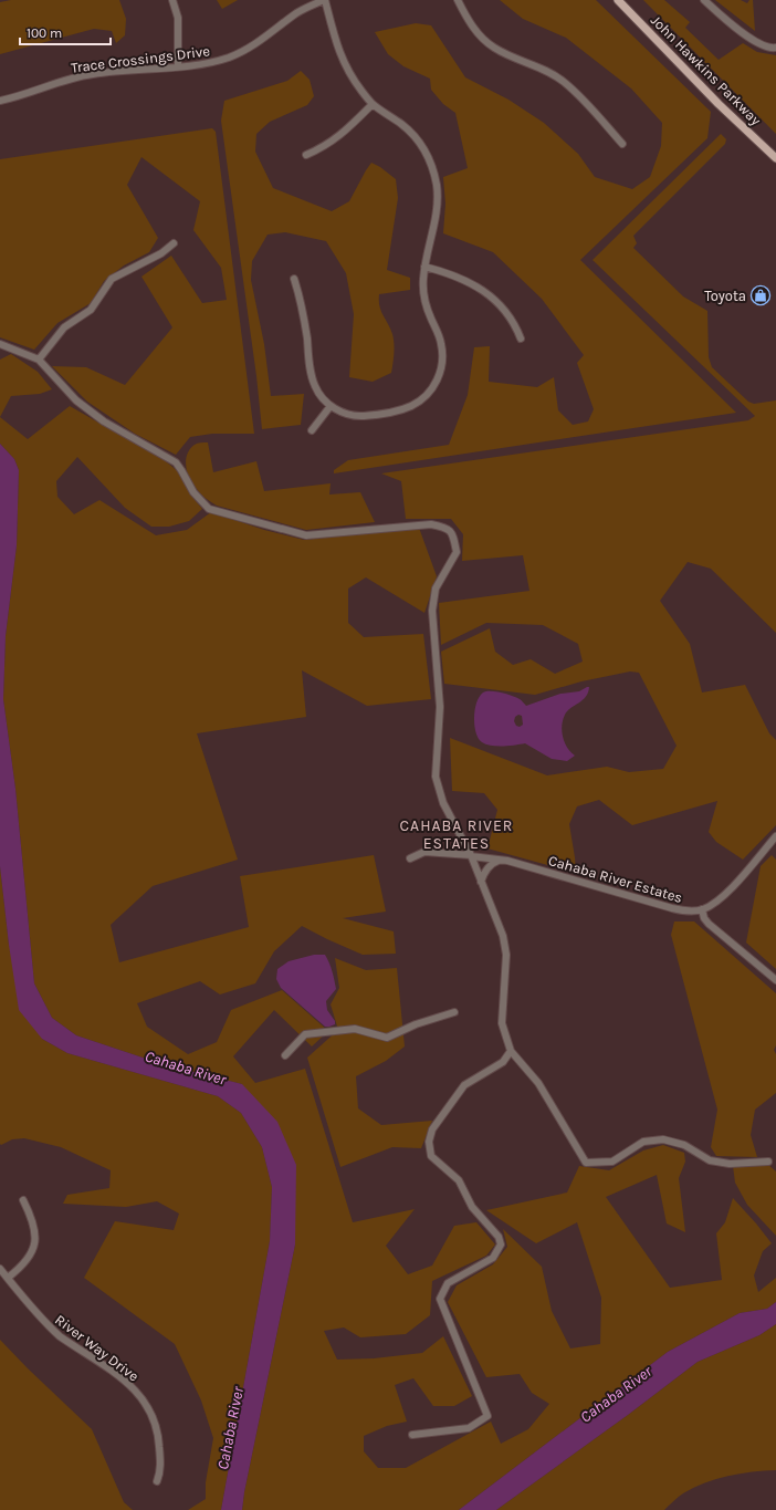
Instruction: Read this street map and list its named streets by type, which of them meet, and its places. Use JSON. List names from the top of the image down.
{
  "streets": {
    "main road": ["John Hawkins Parkway"],
    "street": ["Trace Crossings Drive", "Cahaba River Estates", "River Way Drive"]
  },
  "districts": ["CAHABA RIVER ESTATES"],
  "water": ["Cahaba River"],
  "places": {
    "shop": ["Toyota"]
  },
  "scale_bar": "100 m"
}
